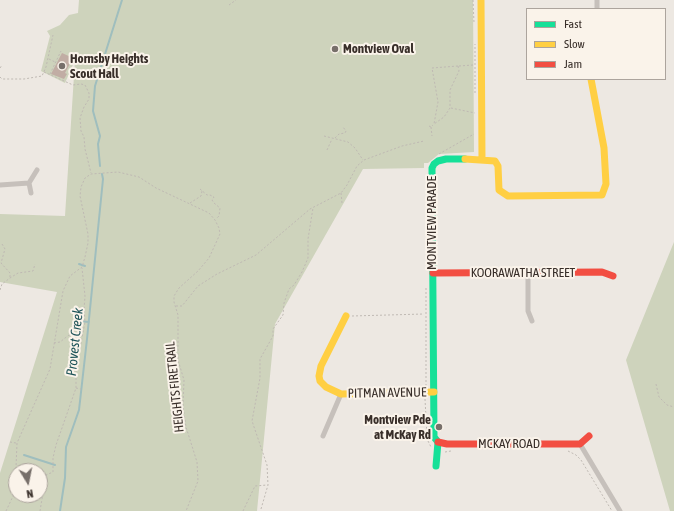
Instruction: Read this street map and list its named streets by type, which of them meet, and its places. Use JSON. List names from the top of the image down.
{
  "streets": {
    "street": [
      "MONTVIEW PARADE",
      "KOORAWATHA STREET",
      "PITMAN AVENUE",
      "MCKAY ROAD"
    ],
    "path": ["HEIGHTS FIRETRAIL"]
  },
  "crossings": [
    ["MONTVIEW PARADE", "KOORAWATHA STREET"],
    ["MONTVIEW PARADE", "PITMAN AVENUE"],
    ["MONTVIEW PARADE", "MCKAY ROAD"]
  ],
  "water": ["Provest Creek"],
  "places": ["Montview Oval", "Hornsby Heights Scout Hall", "Montview Pde at McKay Rd"],
  "legend": ["Fast", "Slow", "Jam"],
  "north": "bottom"
}
